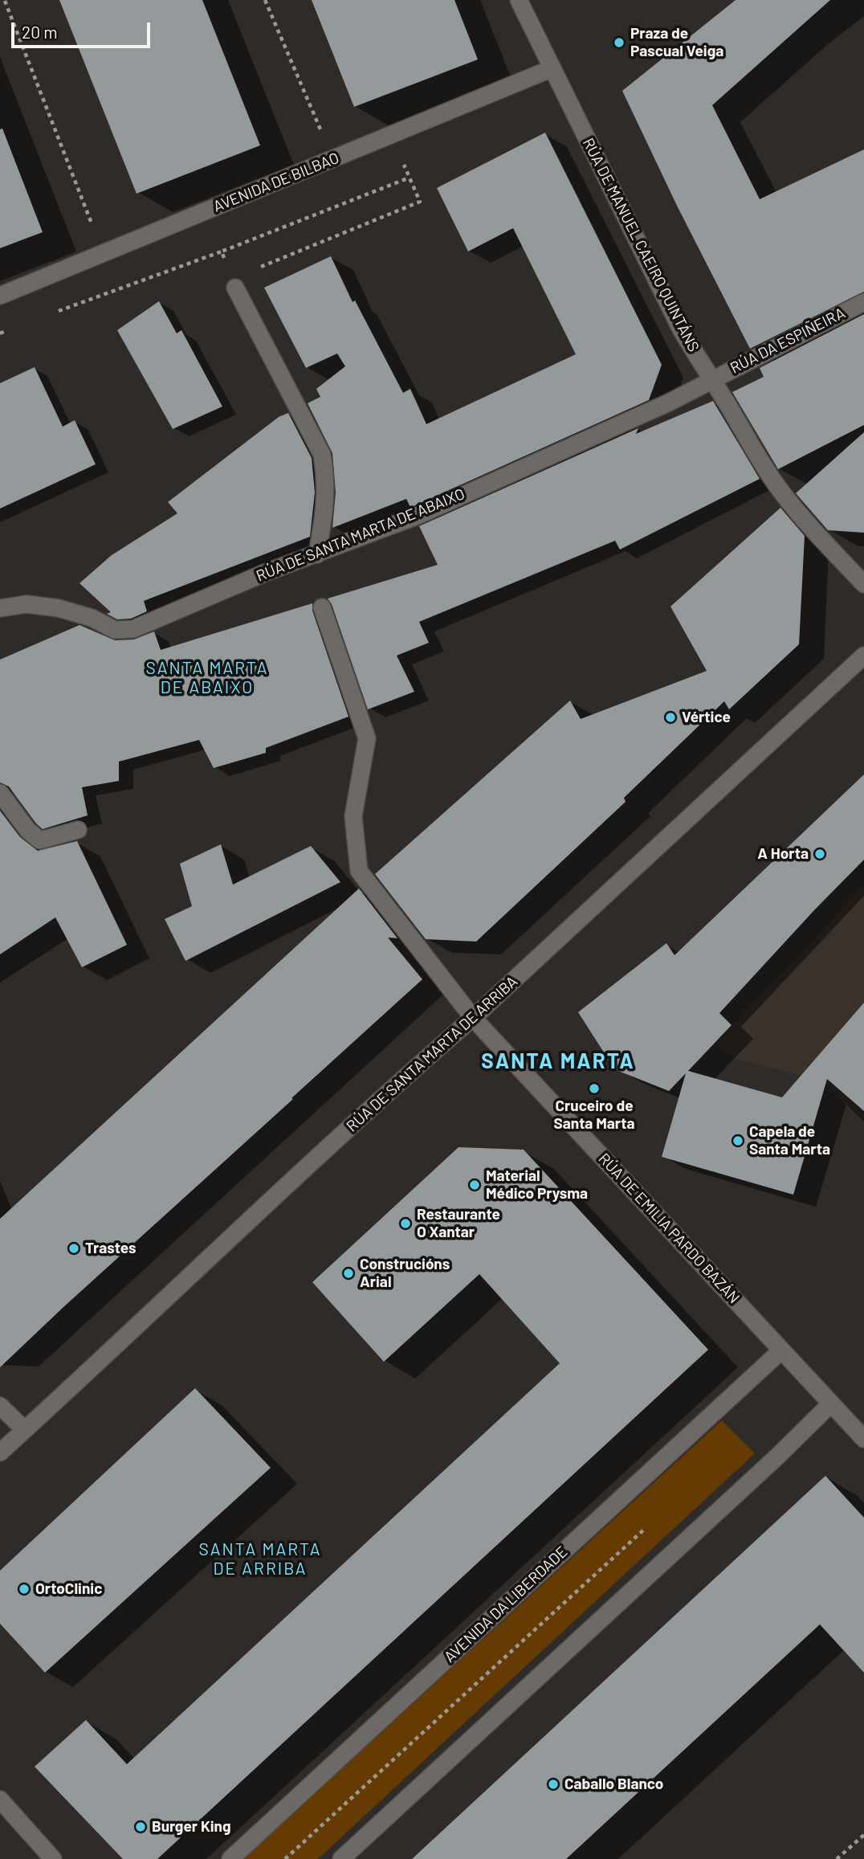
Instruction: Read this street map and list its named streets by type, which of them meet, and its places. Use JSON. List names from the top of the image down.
{
  "streets": {
    "street": [
      "AVENIDA DE BILBAO",
      "RÚA DE MANUEL CAEIRO QUINTÁNS",
      "RÚA DA ESPIÑEIRA",
      "RÚA DE SANTA MARTA DE ABAIXO",
      "RÚA DE SANTA MARTA DE ARRIBA",
      "RÚA DE EMILIA PARDO BAZÁN",
      "AVENIDA DA LIBERDADE"
    ]
  },
  "crossings": [
    ["AVENIDA DE BILBAO", "RÚA DE MANUEL CAEIRO QUINTÁNS"],
    ["RÚA DE MANUEL CAEIRO QUINTÁNS", "RÚA DA ESPIÑEIRA"],
    ["RÚA DE MANUEL CAEIRO QUINTÁNS", "RÚA DE SANTA MARTA DE ABAIXO"],
    ["RÚA DA ESPIÑEIRA", "RÚA DE SANTA MARTA DE ABAIXO"],
    ["RÚA DE SANTA MARTA DE ARRIBA", "RÚA DE EMILIA PARDO BAZÁN"],
    ["RÚA DE EMILIA PARDO BAZÁN", "AVENIDA DA LIBERDADE"]
  ],
  "districts": ["SANTA MARTA DE ABAIXO", "SANTA MARTA", "SANTA MARTA DE ARRIBA"],
  "places": [
    "Praza de Pascual Veiga",
    "Vértice",
    "A Horta",
    "Cruceiro de Santa Marta",
    "Capela de Santa Marta",
    "Material Médico Prysma",
    "Restaurante O Xantar",
    "Trastes",
    "Construcións Arial",
    "OrtoClinic",
    "Caballo Blanco",
    "Burger King"
  ],
  "scale_bar": "20 m"
}
